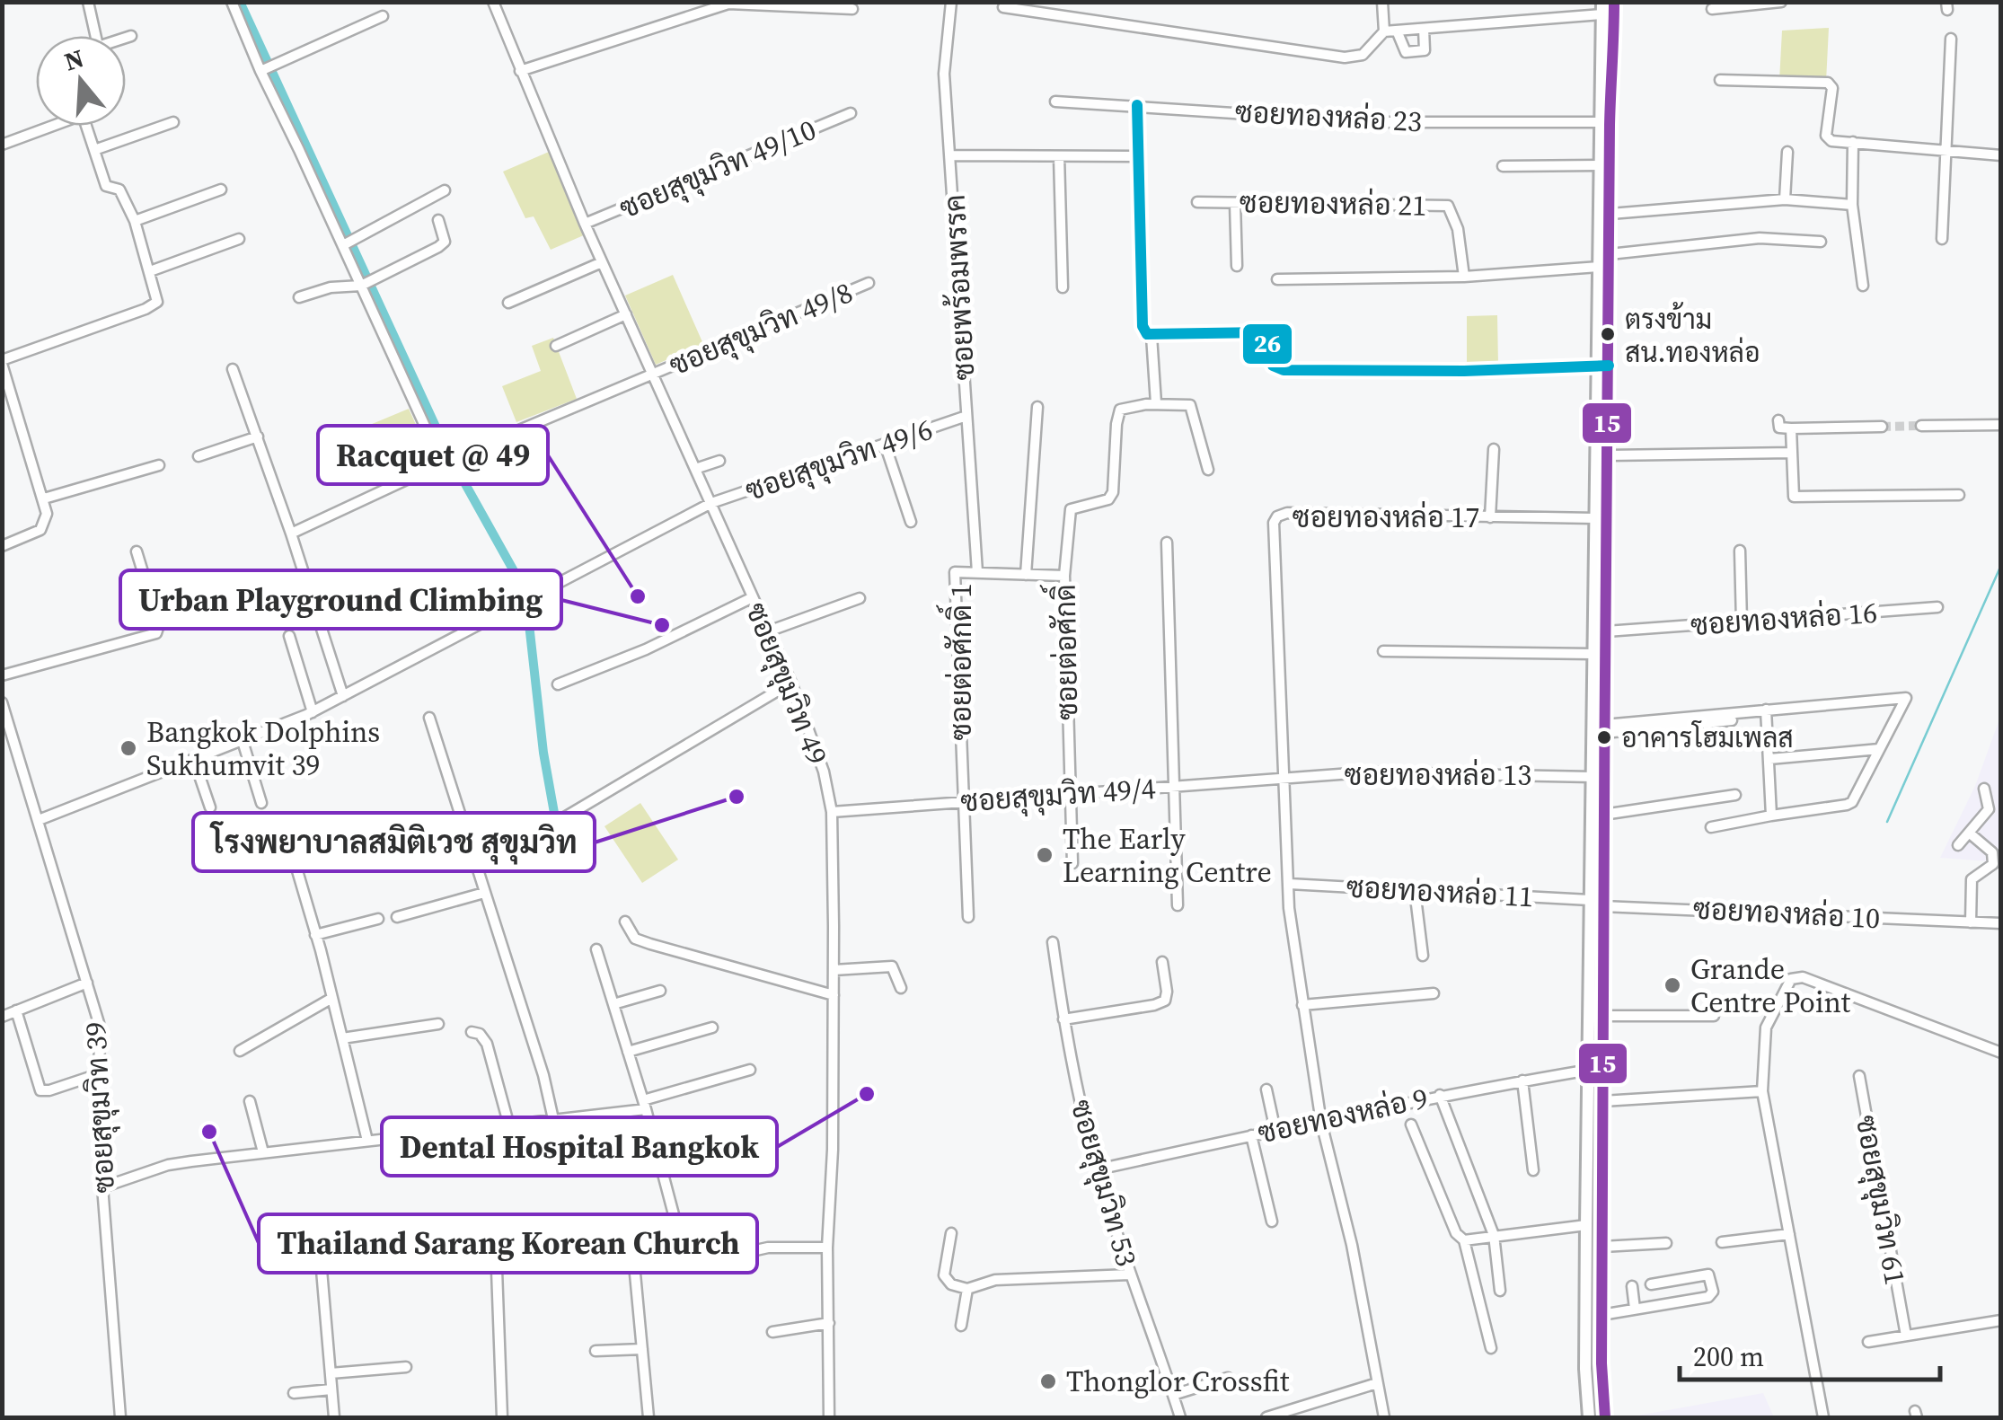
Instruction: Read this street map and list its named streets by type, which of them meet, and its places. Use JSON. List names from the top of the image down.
{
  "streets": {
    "street": [
      "ซอยทองหล่อ 23",
      "ซอยสุขุมวิท 49/10",
      "ซอยทองหล่อ 21",
      "ซอยพร้อมพรรค",
      "ซอยสุขุมวิท 49/8",
      "ซอยสุขุมวิท 49/6",
      "ซอยทองหล่อ 17",
      "ซอยทองหล่อ 16",
      "ซอยต่อศักดิ์",
      "ซอยต่อศักดิ์ 1",
      "ซอยสุขุมวิท 49",
      "ซอยทองหล่อ 13",
      "ซอยสุขุมวิท 49/4",
      "ซอยทองหล่อ 11",
      "ซอยทองหล่อ 10",
      "ซอยสุขุมวิท 39",
      "ซอยทองหล่อ 9",
      "ซอยสุขุมวิท 53",
      "ซอยสุขุมวิท 61"
    ]
  },
  "crossings": [
    ["ซอยสุขุมวิท 49/10", "ซอยสุขุมวิท 49"],
    ["ซอยพร้อมพรรค", "ซอยสุขุมวิท 49/6"],
    ["ซอยพร้อมพรรค", "ซอยต่อศักดิ์ 1"],
    ["ซอยสุขุมวิท 49/8", "ซอยสุขุมวิท 49"],
    ["ซอยสุขุมวิท 49/6", "ซอยสุขุมวิท 49"],
    ["ซอยสุขุมวิท 49/6", "ซอยสุขุมวิท 39"],
    ["ซอยทองหล่อ 17", "ซอยทองหล่อ 13"],
    ["ซอยทองหล่อ 17", "ซอยสุขุมวิท 49/4"],
    ["ซอยต่อศักดิ์", "ซอยต่อศักดิ์ 1"],
    ["ซอยต่อศักดิ์", "ซอยสุขุมวิท 49/4"],
    ["ซอยต่อศักดิ์ 1", "ซอยสุขุมวิท 49/4"],
    ["ซอยสุขุมวิท 49", "ซอยสุขุมวิท 49/4"],
    ["ซอยทองหล่อ 13", "ซอยสุขุมวิท 49/4"],
    ["ซอยทองหล่อ 9", "ซอยสุขุมวิท 53"]
  ],
  "places": [
    "ตรงข้าม สน.ทองหล่อ",
    "Racquet @ 49",
    "Urban Playground Climbing",
    "อาคารโฮมเพลส",
    "Bangkok Dolphins Sukhumvit 39",
    "โรงพยาบาลสมิติเวช สุขุมวิท",
    "The Early Learning Centre",
    "Grande Centre Point",
    "Dental Hospital Bangkok",
    "Thailand Sarang Korean Church",
    "Thonglor Crossfit"
  ],
  "lines": ["transit line 15", "transit line 26"],
  "scale_bar": "200 m",
  "north": "top"
}
